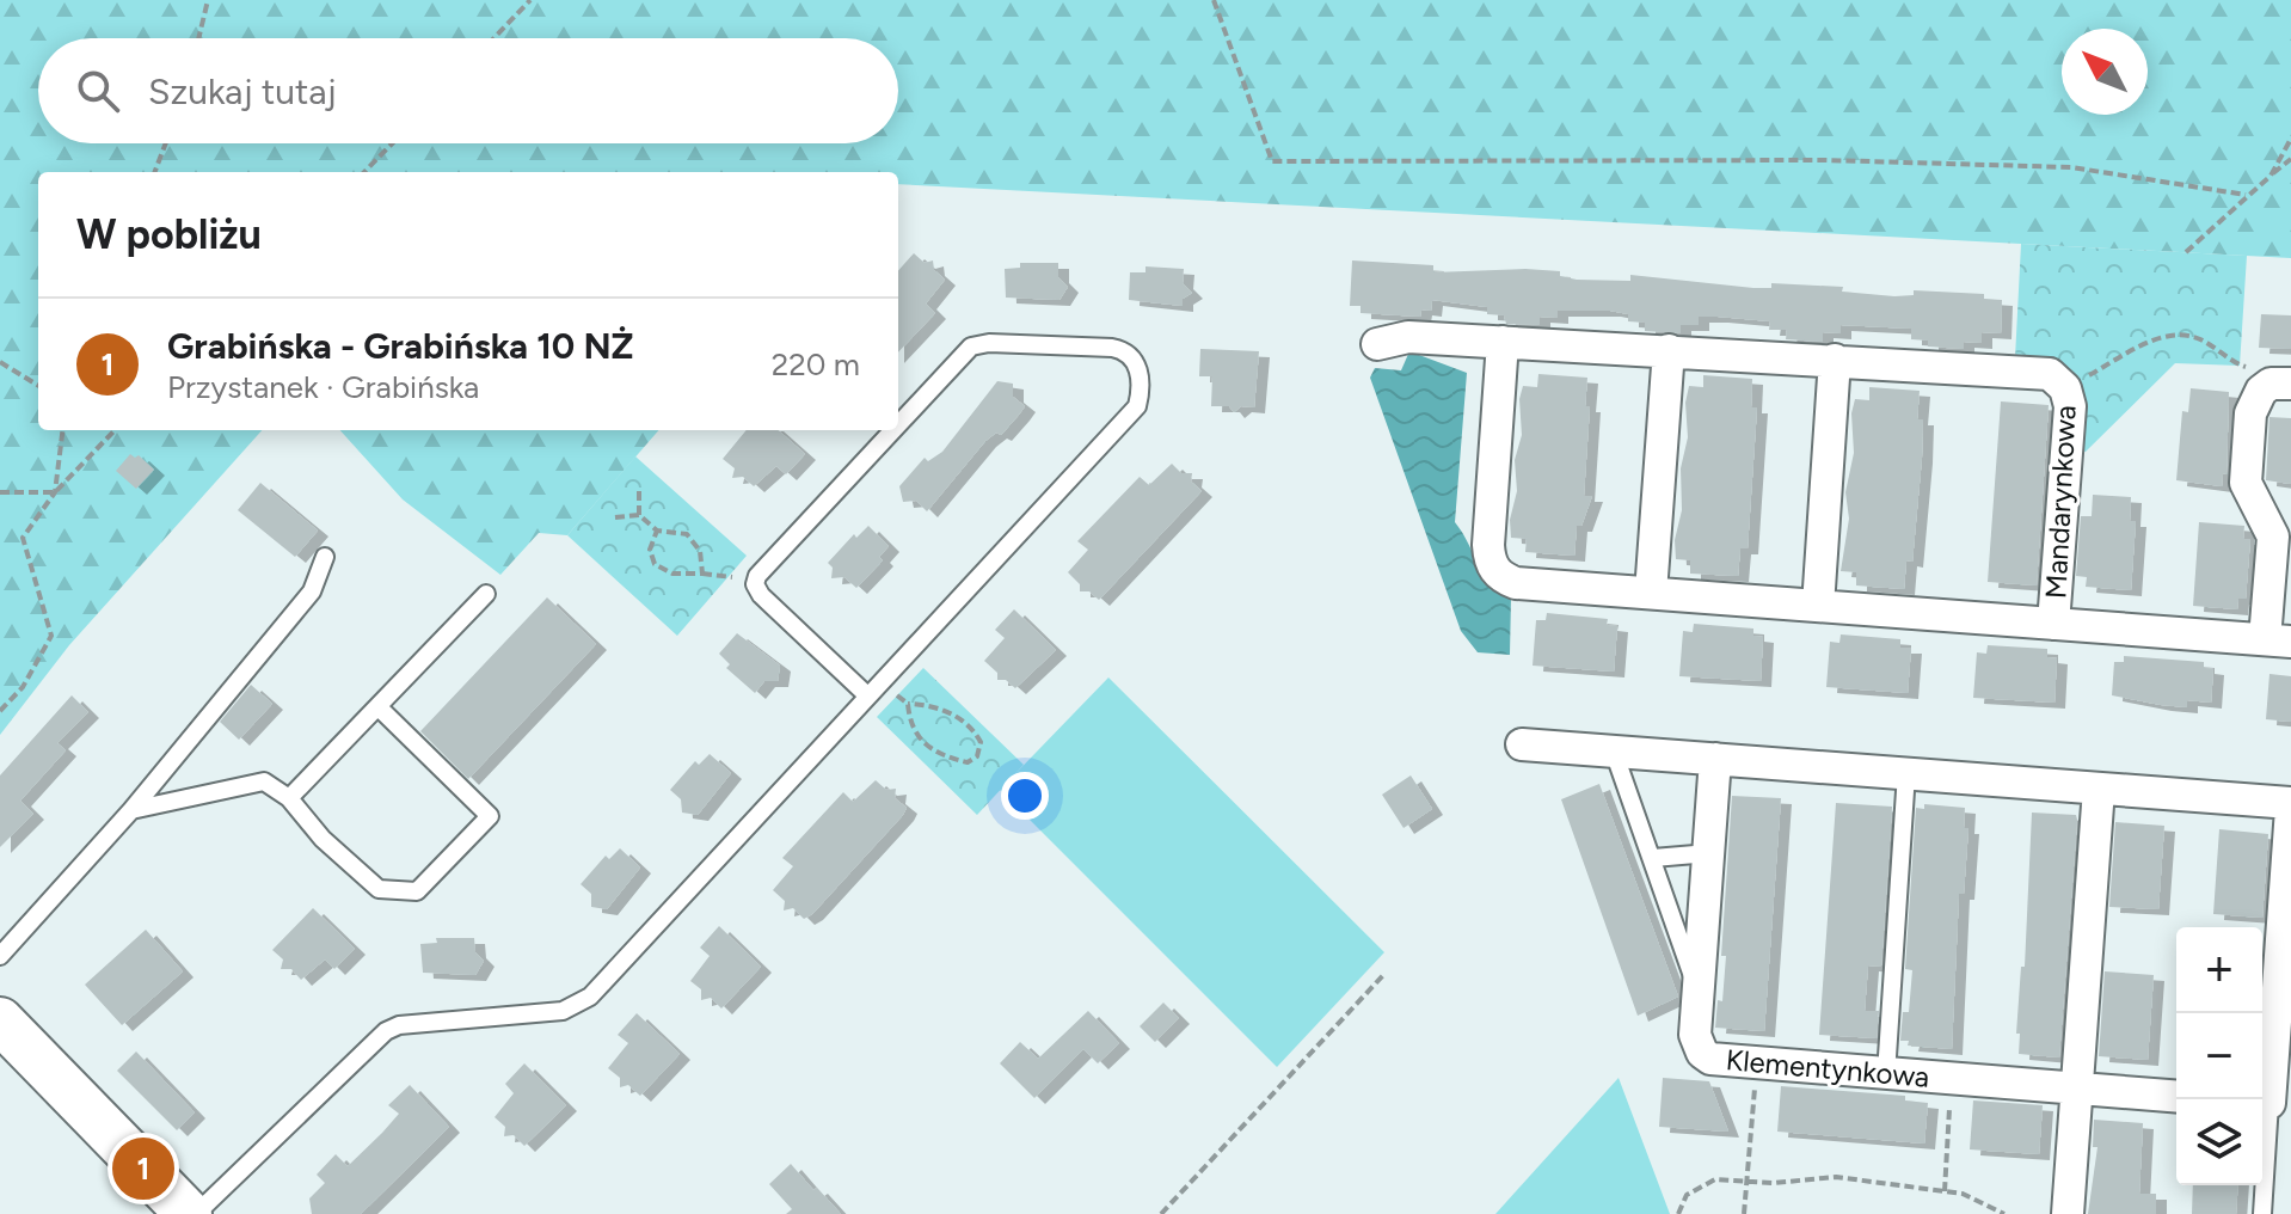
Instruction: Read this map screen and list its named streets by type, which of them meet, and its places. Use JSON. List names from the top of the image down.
{
  "streets": {
    "street": ["Mandarynkowa", "Klementynkowa"]
  },
  "north": "top left",
  "page": {
    "search": "Szukaj tutaj",
    "heading": "W pobliżu",
    "list": [
      {
        "mark": "1",
        "name": "Grabińska - Grabińska 10 NŻ",
        "note": "Przystanek · Grabińska",
        "value": "220 m"
      }
    ],
    "map_buttons": ["+", "−"],
    "pins": "1"
  }
}
